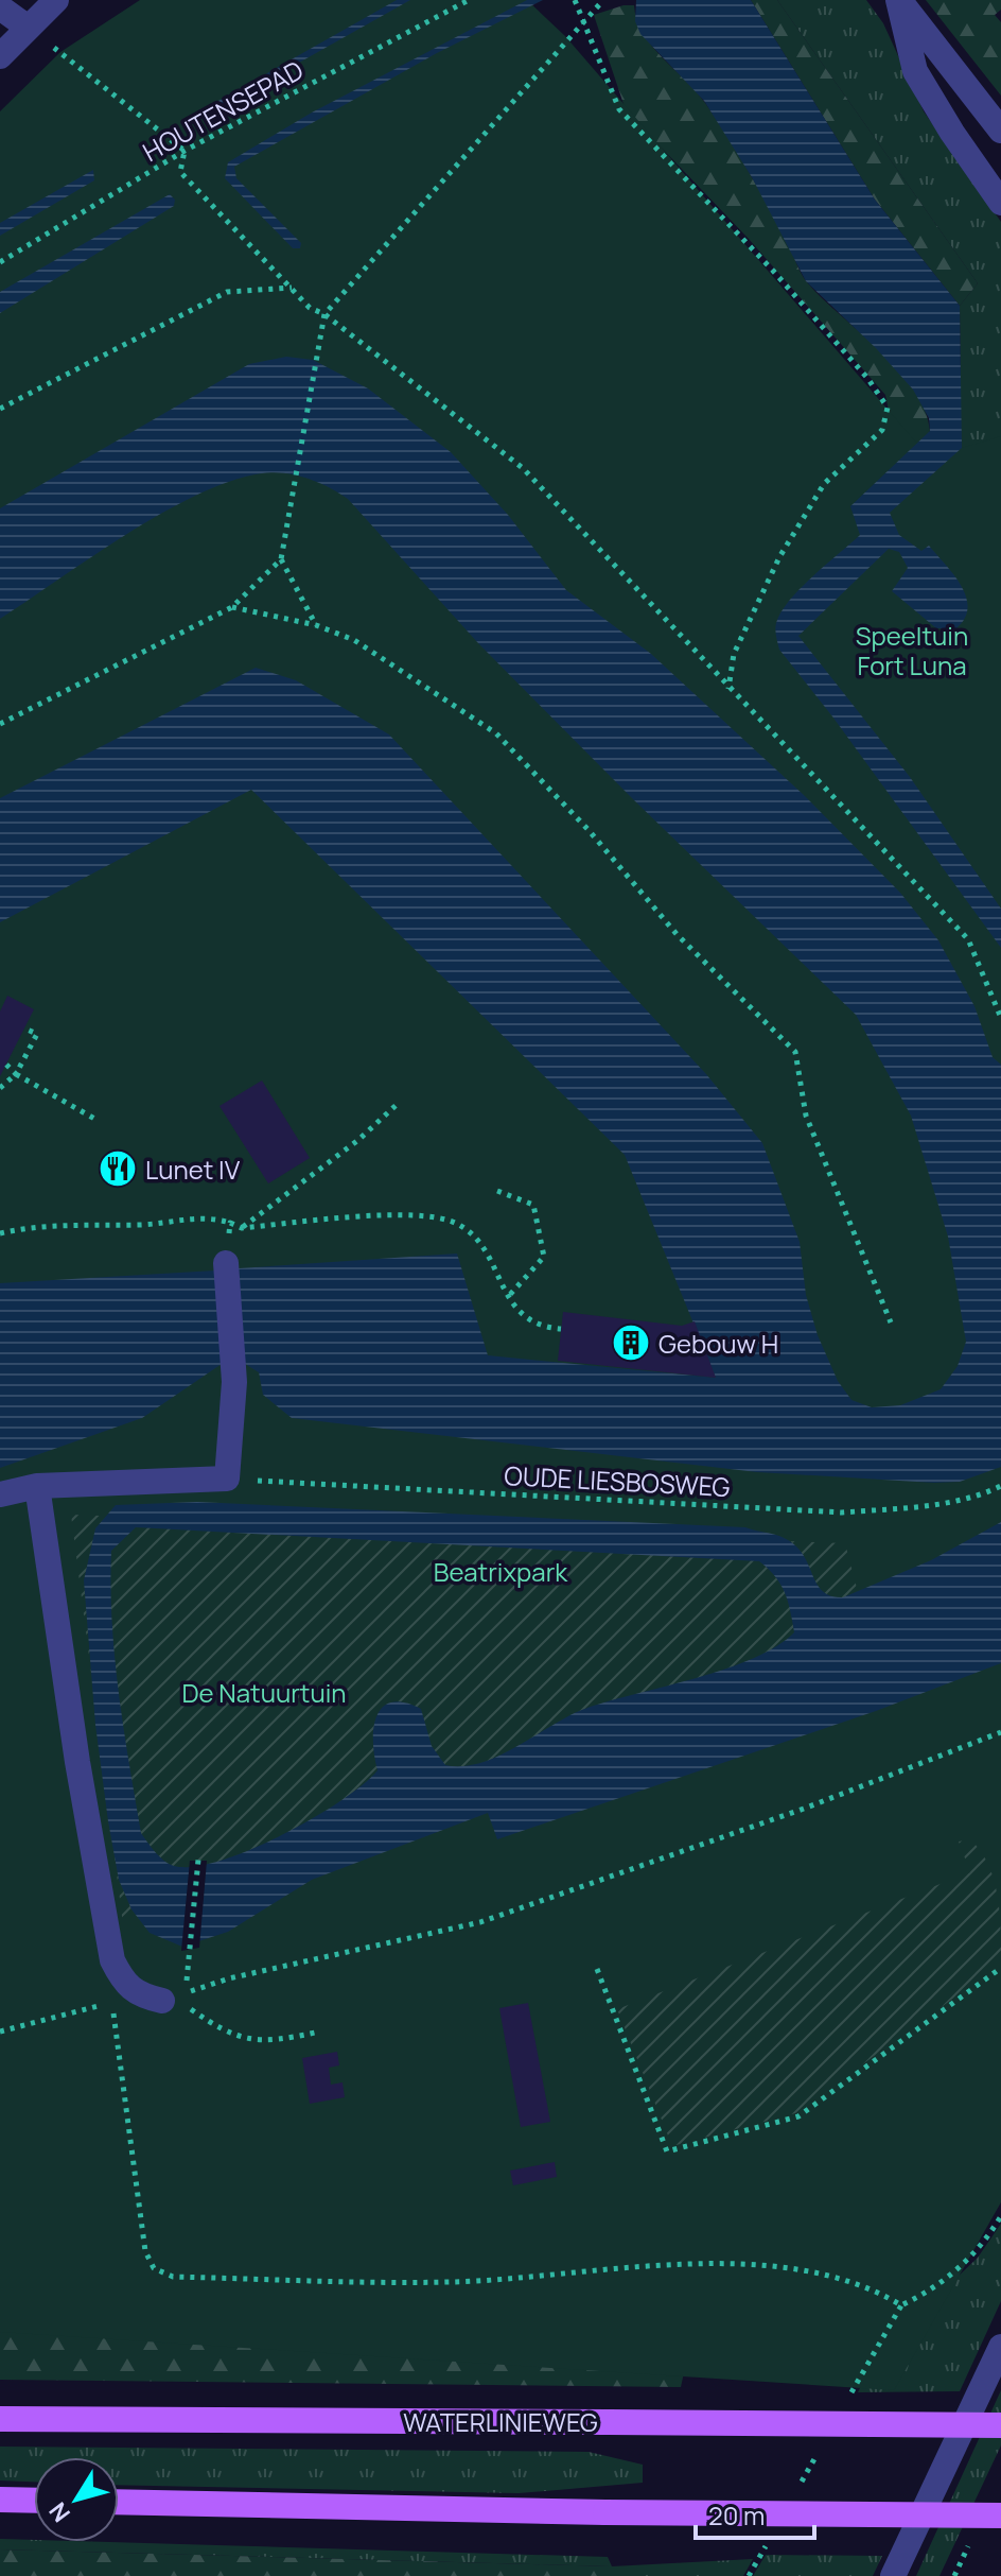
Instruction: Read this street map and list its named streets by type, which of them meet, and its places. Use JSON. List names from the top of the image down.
{
  "streets": {
    "main road": ["WATERLINIEWEG"],
    "path": ["HOUTENSEPAD", "OUDE LIESBOSWEG"]
  },
  "parks": ["Speeltuin Fort Luna", "Beatrixpark", "De Natuurtuin"],
  "places": {
    "restaurant": ["Lunet IV"],
    "building": ["Gebouw H"]
  },
  "scale_bar": "20 m",
  "north": "bottom left"
}
